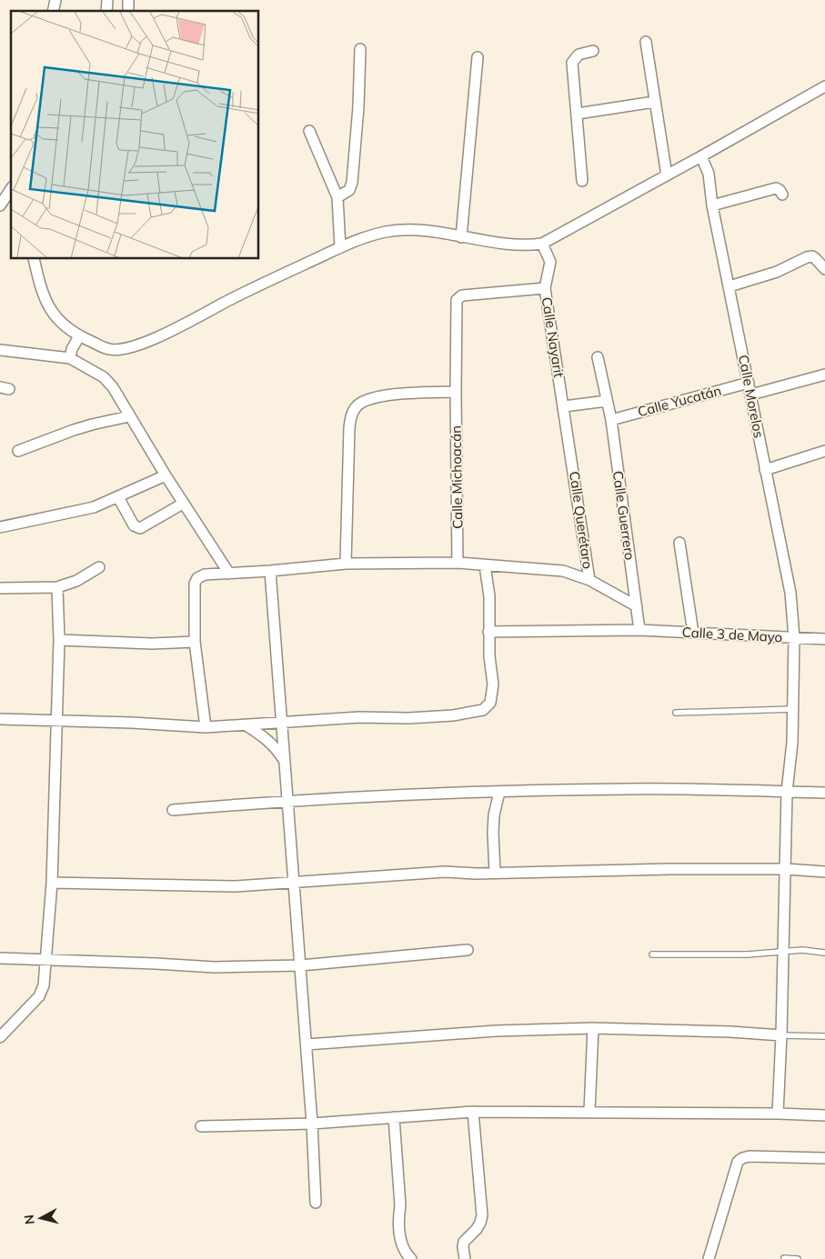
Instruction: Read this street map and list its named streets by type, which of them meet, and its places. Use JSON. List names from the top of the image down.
{
  "streets": {
    "street": [
      "Calle Nayarit",
      "Calle Morelos",
      "Calle Yucatán",
      "Calle Michoacán",
      "Calle Guerrero",
      "Calle Querétaro",
      "Calle 3 de Mayo"
    ]
  },
  "crossings": [
    ["Calle Nayarit", "Calle Michoacán"],
    ["Calle Nayarit", "Calle Querétaro"],
    ["Calle Morelos", "Calle Yucatán"],
    ["Calle Morelos", "Calle 3 de Mayo"],
    ["Calle Yucatán", "Calle Guerrero"],
    ["Calle Guerrero", "Calle Querétaro"],
    ["Calle Guerrero", "Calle 3 de Mayo"]
  ],
  "north": "left"
}
